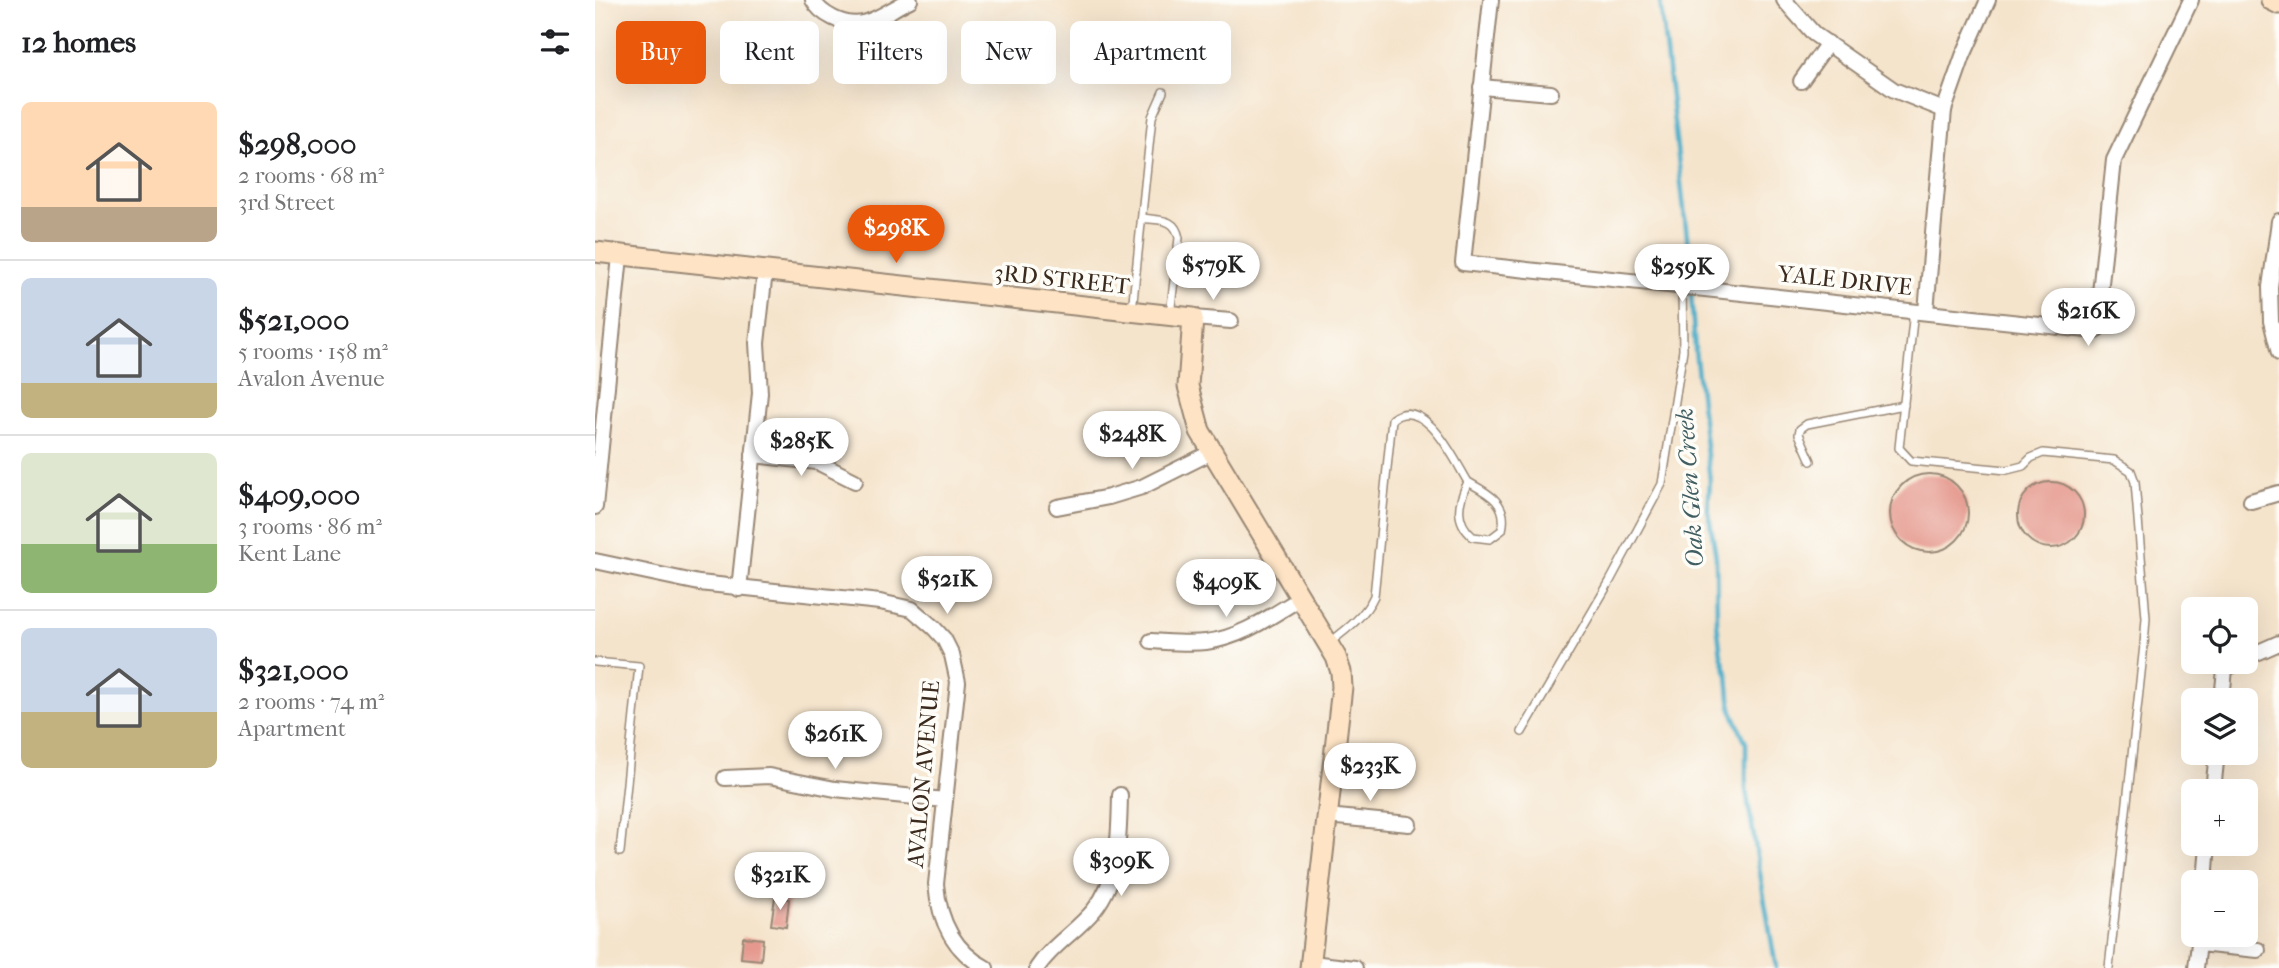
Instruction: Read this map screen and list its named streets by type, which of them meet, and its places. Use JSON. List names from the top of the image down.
{
  "streets": {
    "street": ["3RD STREET", "YALE DRIVE", "AVALON AVENUE"]
  },
  "water": ["Oak Glen Creek"],
  "page": {
    "heading": "12 homes",
    "chip": [
      "Buy",
      "Rent",
      "Filters",
      "New",
      "Apartment"
    ],
    "list": [
      {
        "name": "$298,000",
        "note": "2 rooms · 68 m² · 3rd Street"
      },
      {
        "name": "$521,000",
        "note": "5 rooms · 158 m² · Avalon Avenue"
      },
      {
        "name": "$409,000",
        "note": "3 rooms · 86 m² · Kent Lane"
      },
      {
        "name": "$321,000",
        "note": "2 rooms · 74 m² · Apartment"
      }
    ],
    "price": [
      "$298K",
      "$579K",
      "$259K",
      "$216K",
      "$248K",
      "$285K",
      "$521K",
      "$409K",
      "$261K",
      "$233K",
      "$309K",
      "$321K"
    ],
    "map_buttons": ["+", "−"]
  }
}
